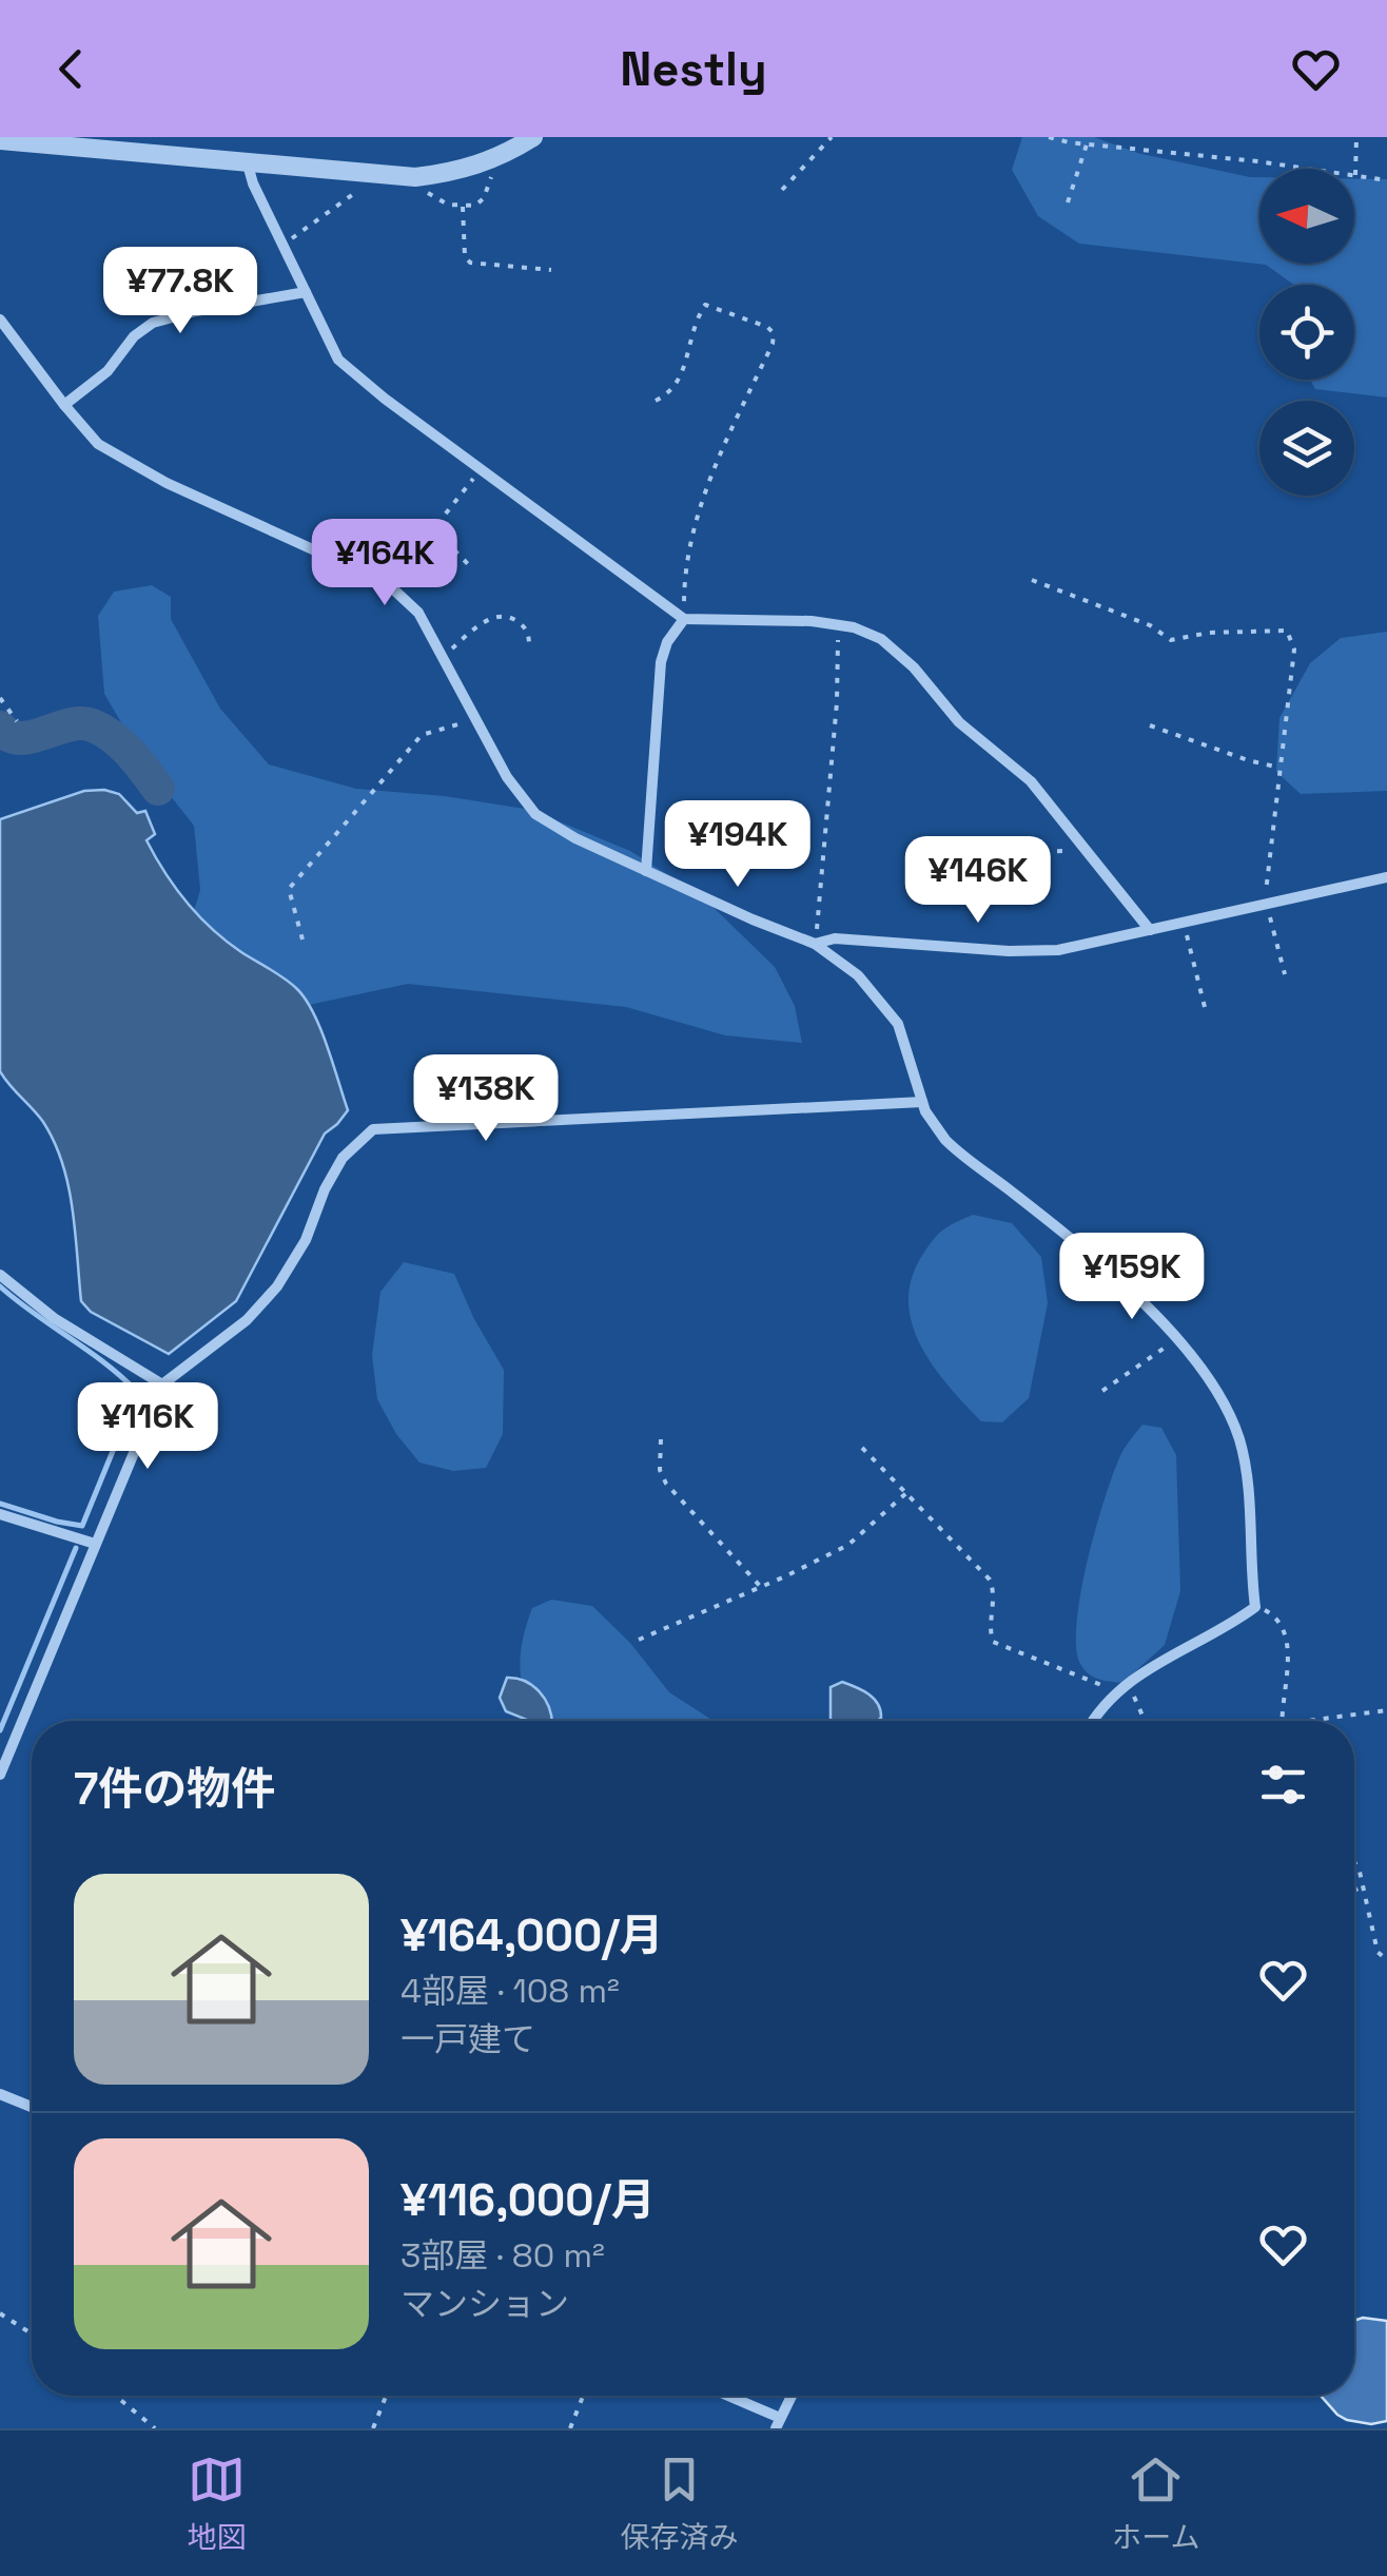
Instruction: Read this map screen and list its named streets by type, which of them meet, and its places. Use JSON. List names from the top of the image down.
{
  "north": "left",
  "page": {
    "header": "Nestly",
    "price": [
      "¥77.8K",
      "¥164K",
      "¥194K",
      "¥146K",
      "¥138K",
      "¥159K",
      "¥116K"
    ],
    "heading": "7件の物件",
    "list": [
      {
        "name": "¥164,000/月",
        "note": "4部屋 · 108 m² · 一戸建て"
      },
      {
        "name": "¥116,000/月",
        "note": "3部屋 · 80 m² · マンション"
      }
    ],
    "tabs": ["地図", "保存済み", "ホーム"]
  }
}
